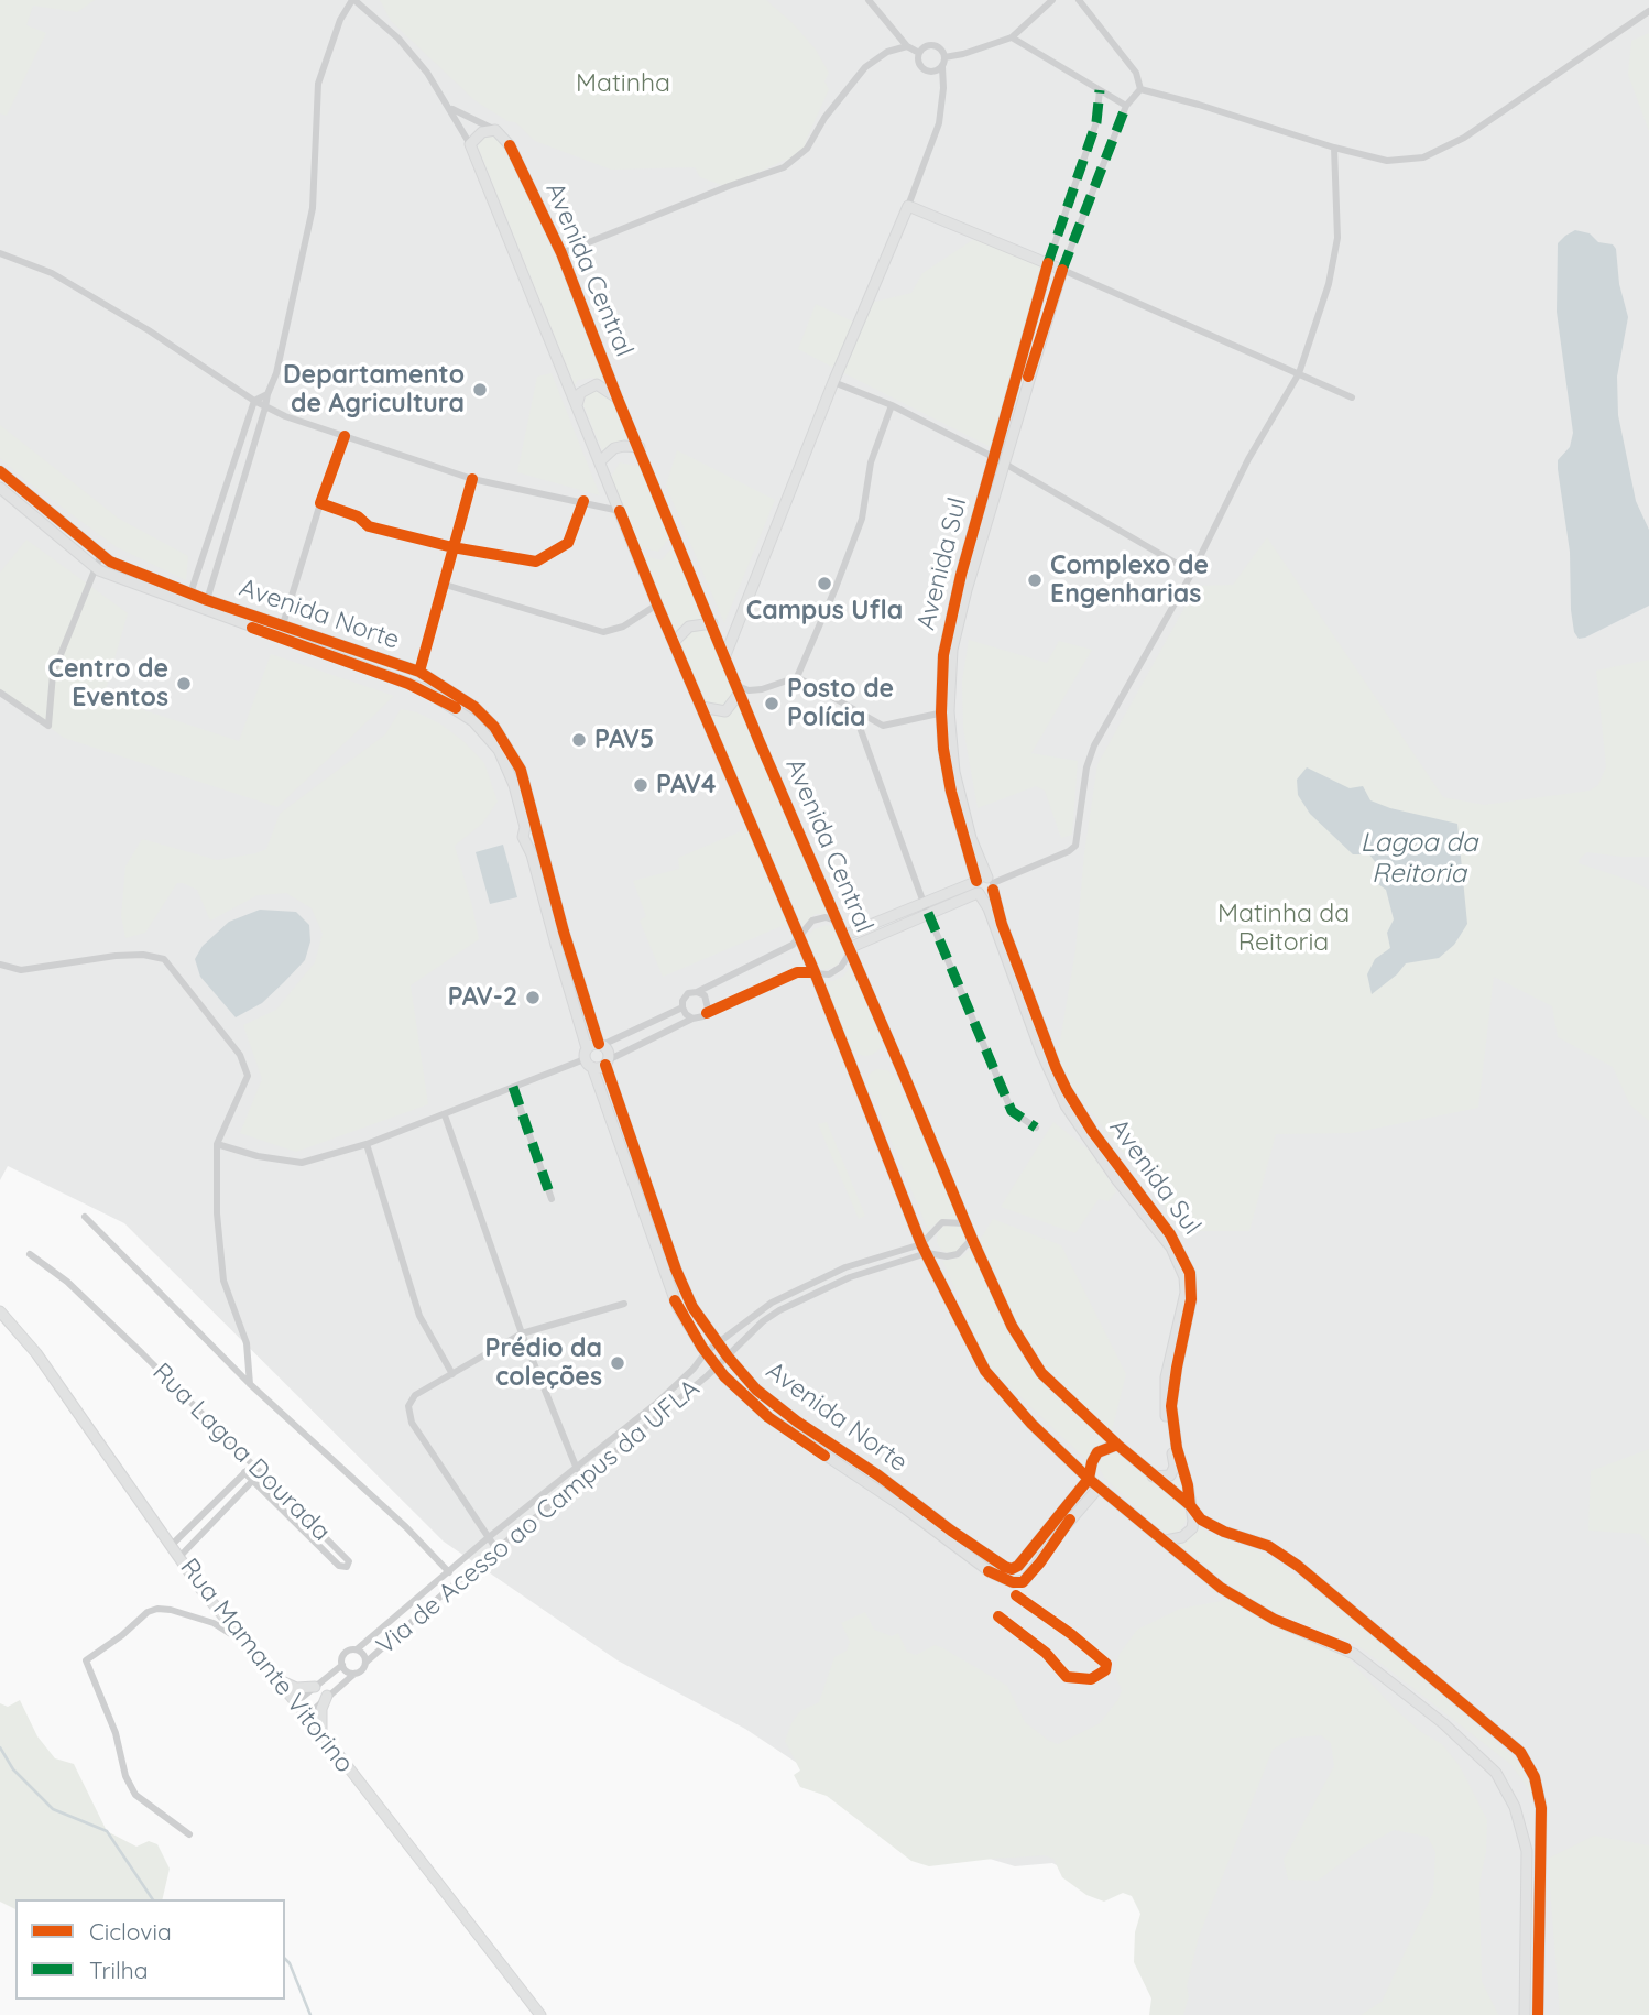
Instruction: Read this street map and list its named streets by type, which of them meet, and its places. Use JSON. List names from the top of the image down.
{
  "streets": {
    "street": [
      "Avenida Central",
      "Avenida Sul",
      "Avenida Norte",
      "Rua Lagoa Dourada",
      "Via de Acesso ao Campus da UFLA",
      "Rua Mamante Vitorino"
    ]
  },
  "crossings": [
    ["Avenida Central", "Avenida Sul"],
    ["Avenida Central", "Avenida Norte"],
    ["Avenida Norte", "Via de Acesso ao Campus da UFLA"],
    ["Via de Acesso ao Campus da UFLA", "Rua Mamante Vitorino"]
  ],
  "water": ["Lagoa da Reitoria"],
  "parks": ["Matinha", "Matinha da Reitoria"],
  "places": [
    "Departamento de Agricultura",
    "Complexo de Engenharias",
    "Campus Ufla",
    "Centro de Eventos",
    "Posto de Polícia",
    "PAV5",
    "PAV4",
    "PAV-2",
    "Prédio da coleções"
  ],
  "legend": ["Ciclovia", "Trilha"]
}
